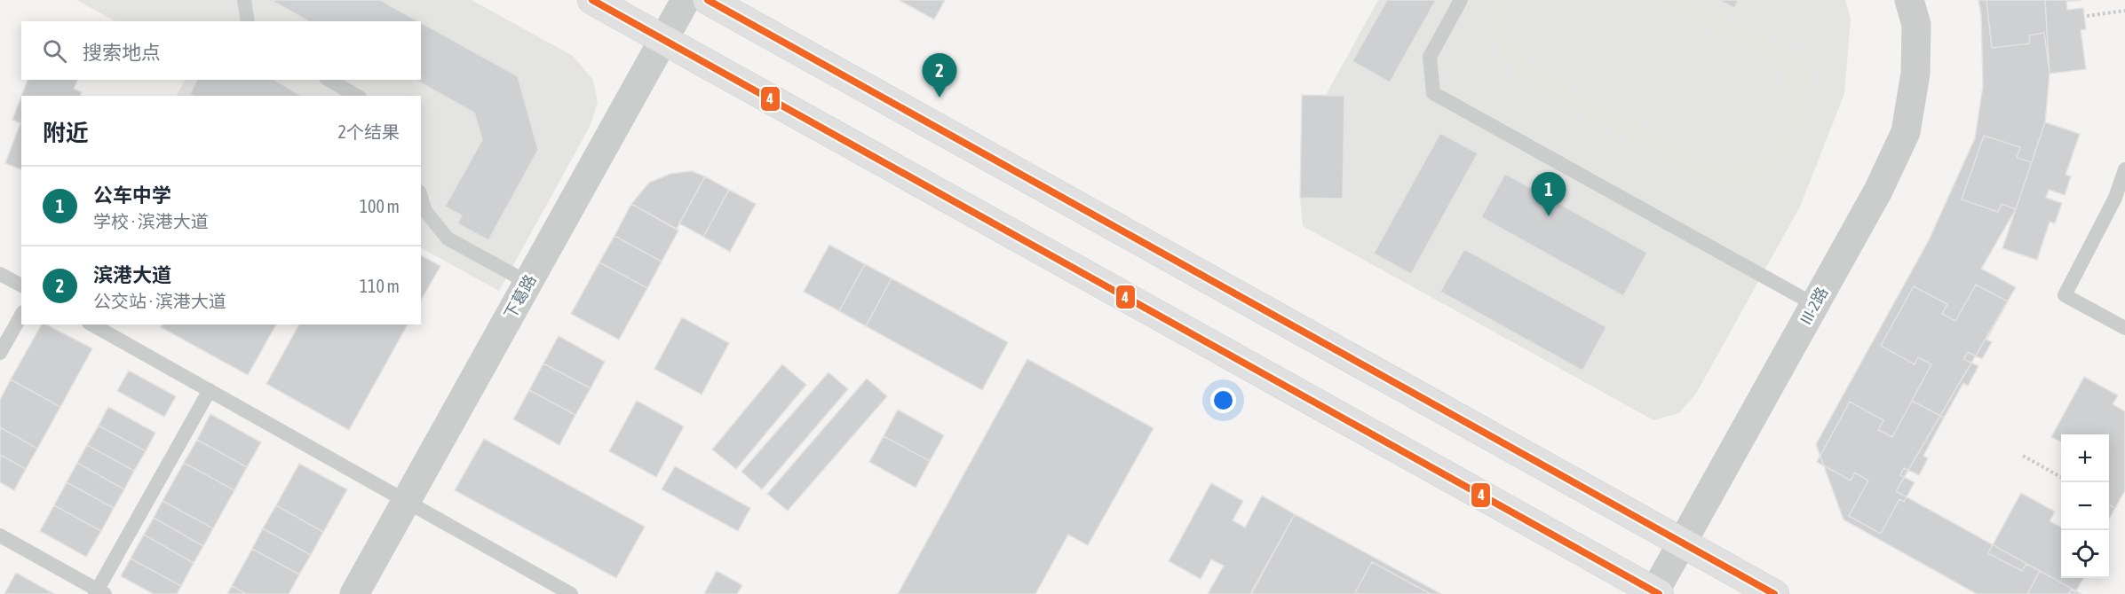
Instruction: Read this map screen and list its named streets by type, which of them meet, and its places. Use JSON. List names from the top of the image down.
{
  "streets": {
    "street": ["下葛路", "III-2路"]
  },
  "lines": ["transit line 4"],
  "page": {
    "search": "搜索地点",
    "pins": ["2", "1"],
    "heading": ["附近", "2个结果"],
    "list": [
      {
        "mark": "1",
        "name": "公车中学",
        "note": "学校 · 滨港大道",
        "value": "100 m"
      },
      {
        "mark": "2",
        "name": "滨港大道",
        "note": "公交站 · 滨港大道",
        "value": "110 m"
      }
    ],
    "map_buttons": ["+", "−"]
  }
}
